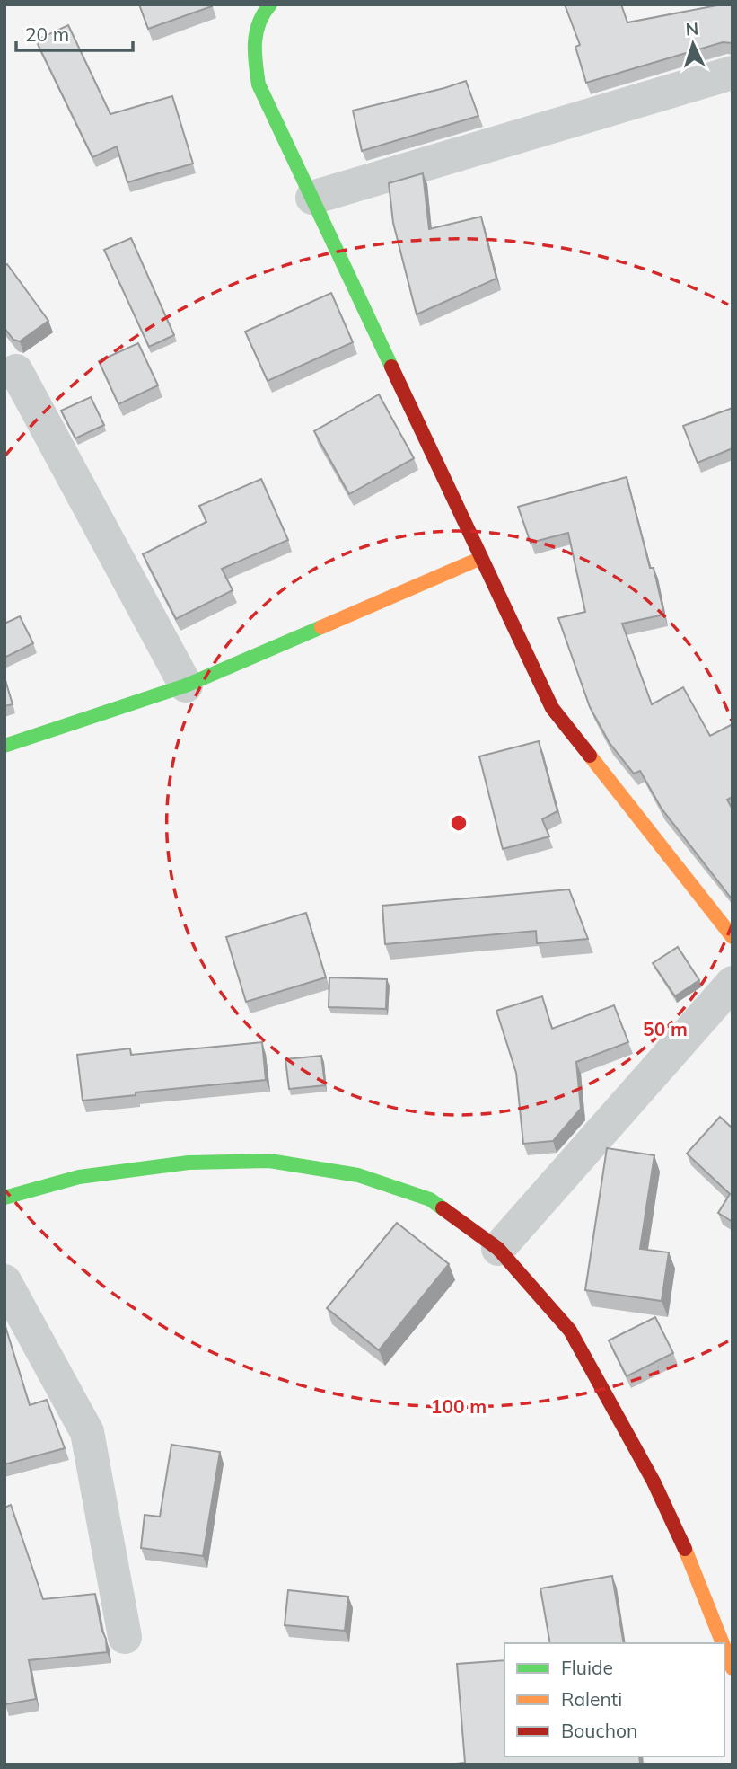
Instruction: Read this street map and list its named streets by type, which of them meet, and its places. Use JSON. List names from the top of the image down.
{
  "legend": ["Fluide", "Ralenti", "Bouchon"],
  "scale_bar": "20 m",
  "north": "top",
  "rings": ["50 m", "100 m"]
}
